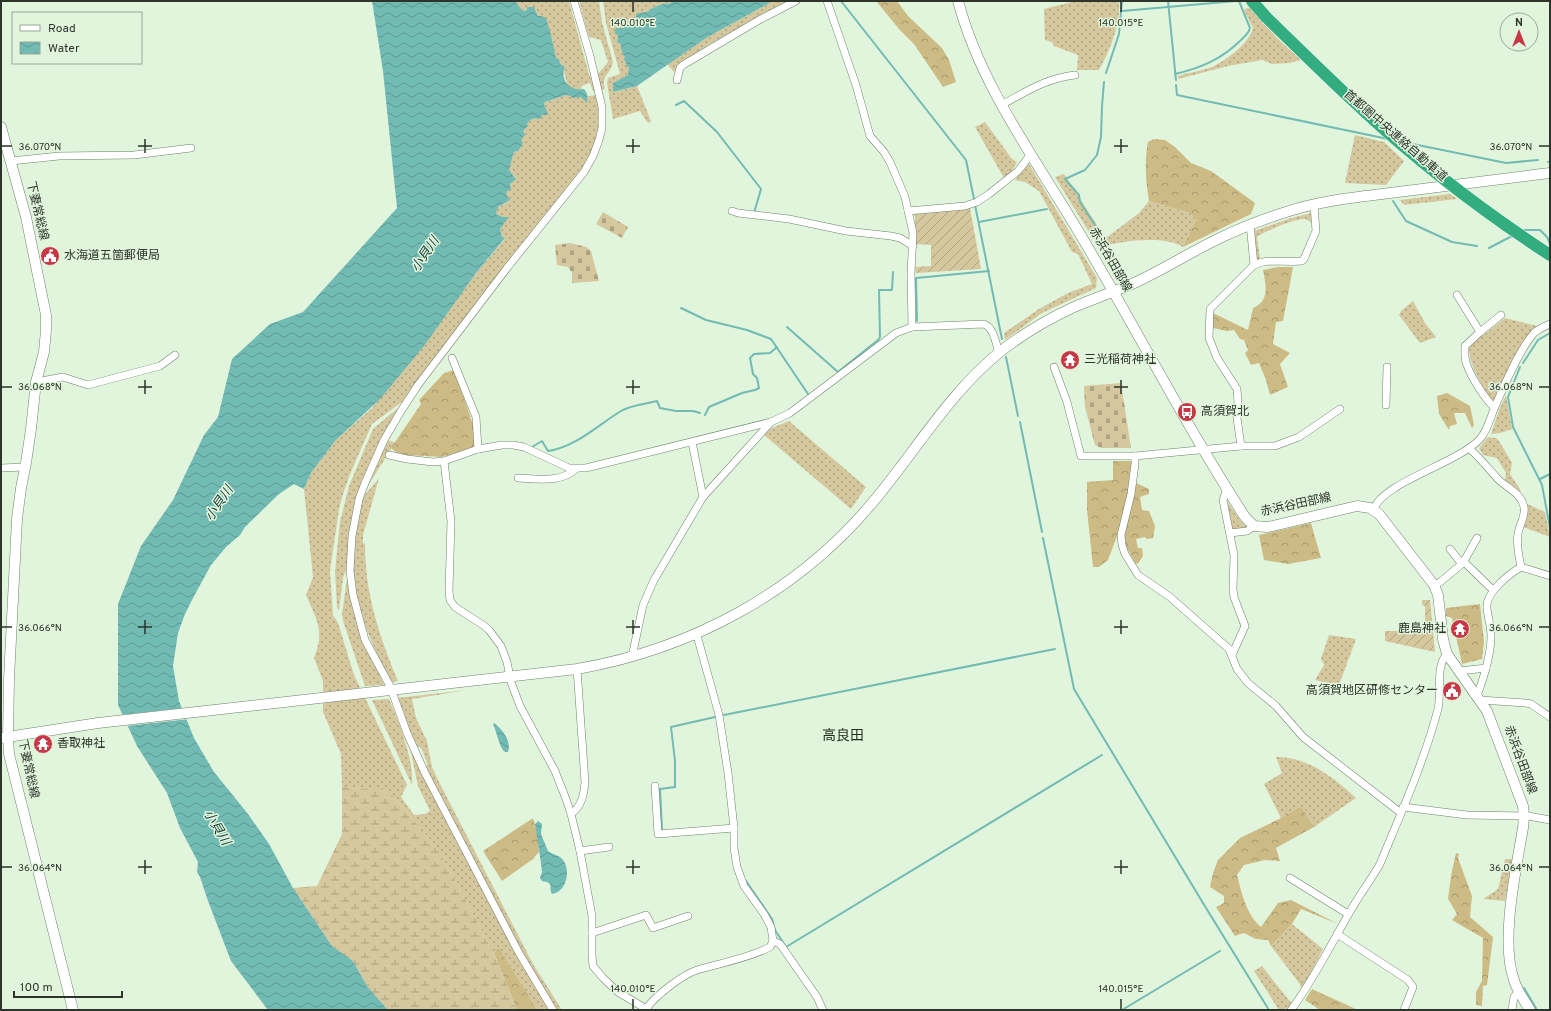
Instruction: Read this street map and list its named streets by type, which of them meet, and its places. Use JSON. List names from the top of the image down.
{
  "streets": {
    "highway": ["首都圏中央連絡自動車道"],
    "main road": ["下妻常総線", "赤浜谷田部線"]
  },
  "districts": ["高良田"],
  "water": ["小貝川"],
  "places": {
    "public building": ["水海道五箇郵便局", "高須賀地区研修センター"],
    "temple": ["三光稲荷神社", "鹿島神社", "香取神社"],
    "bus stop": ["高須賀北"]
  },
  "legend": ["Road", "Water"],
  "scale_bar": "100 m",
  "north": "top",
  "coordinates": [
    "140.010°E",
    "140.015°E",
    "36.070°N",
    "36.068°N",
    "36.066°N",
    "36.064°N"
  ]
}
